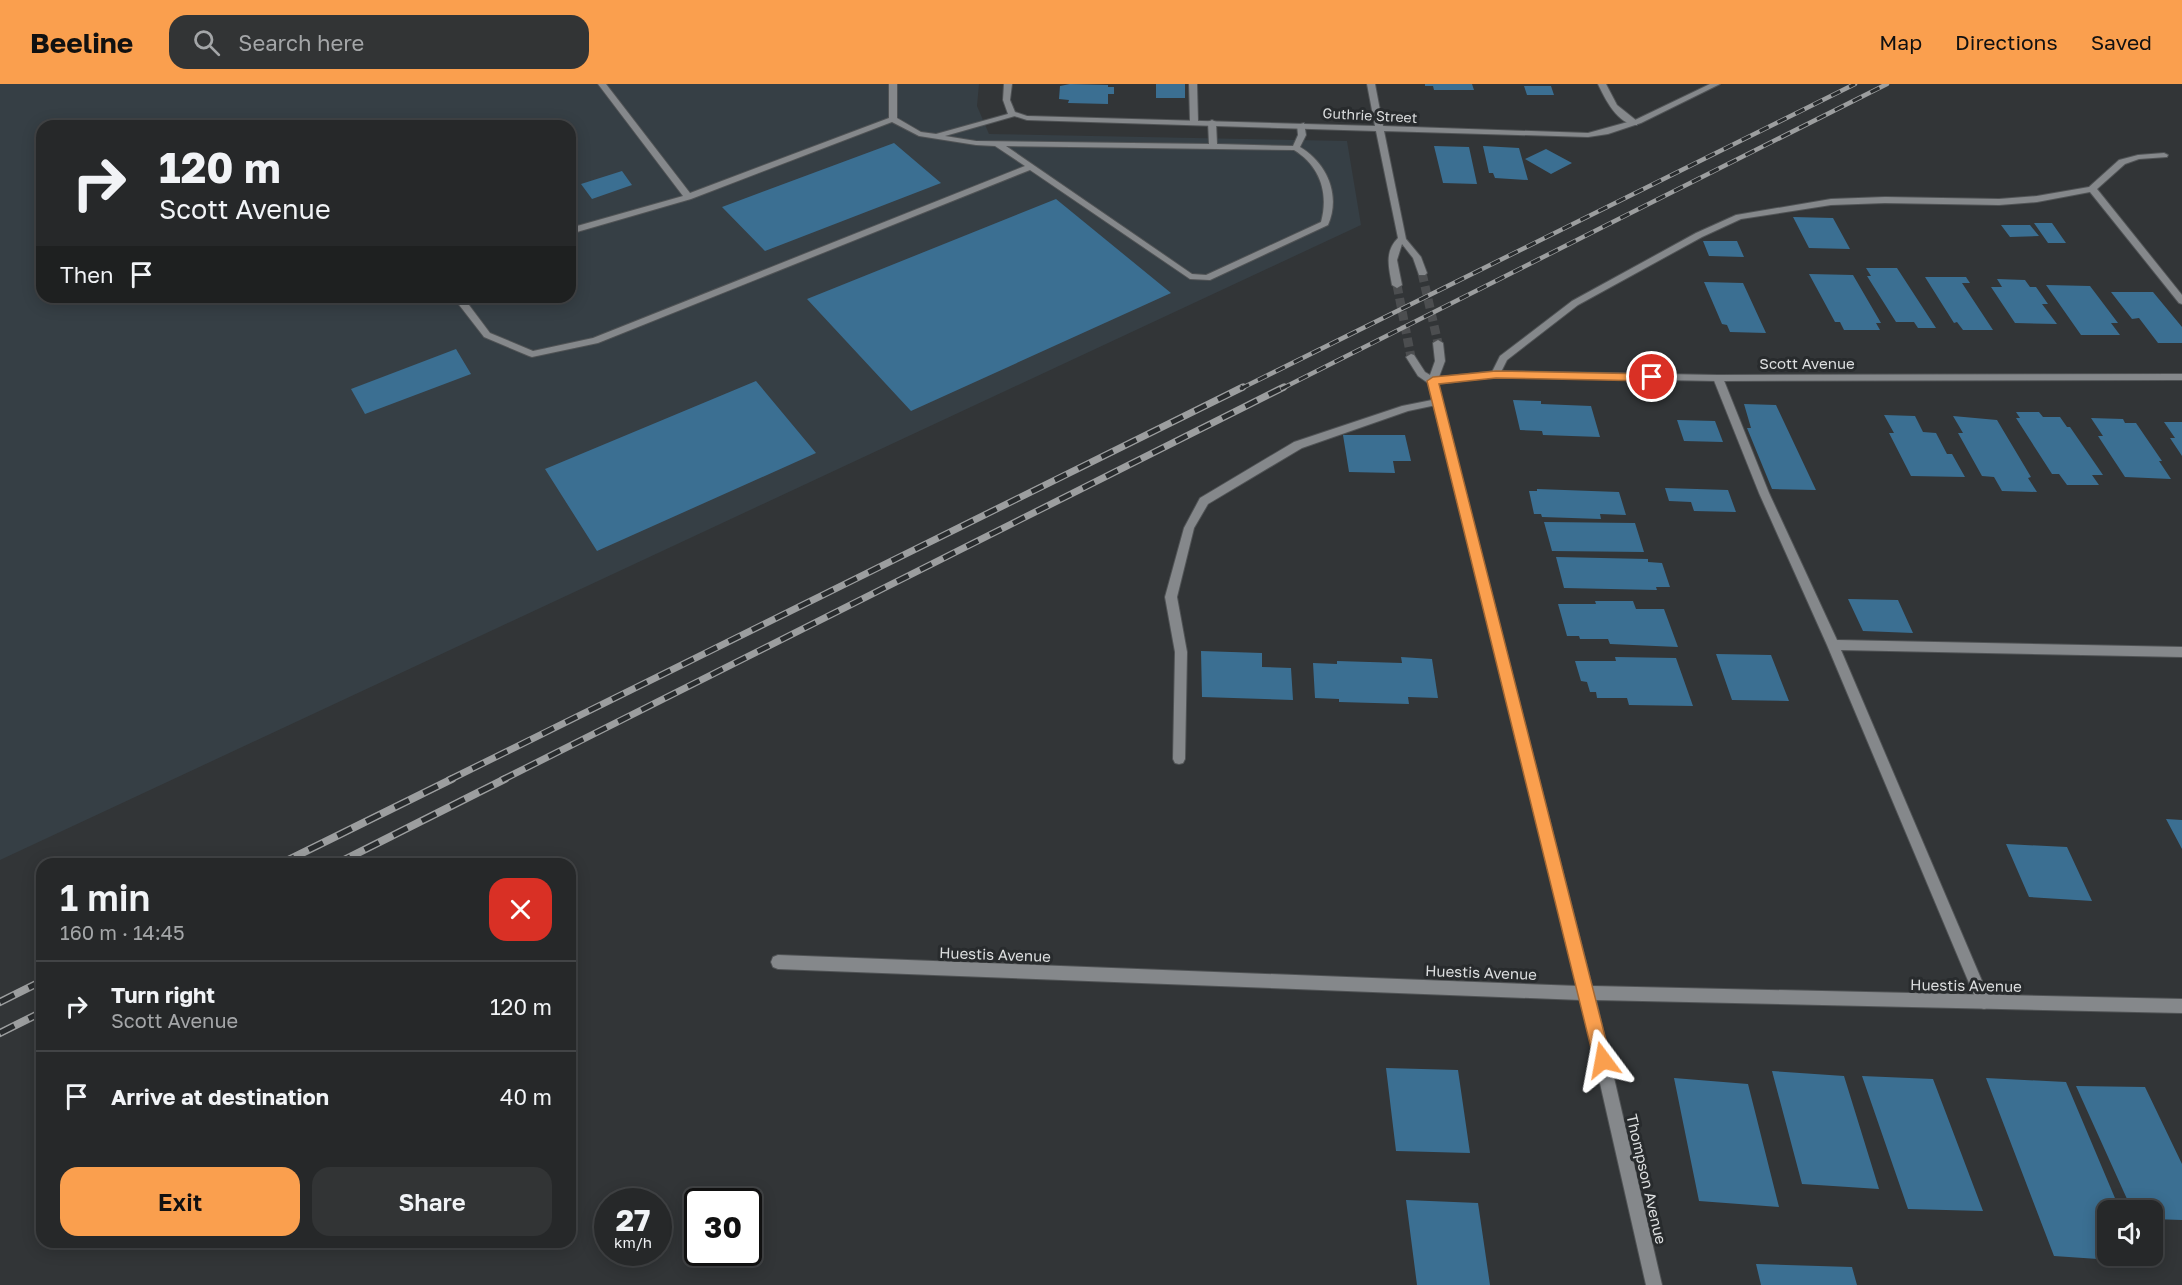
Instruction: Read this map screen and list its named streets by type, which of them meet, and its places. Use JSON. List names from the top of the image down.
{
  "streets": {
    "street": [
      "Guthrie Street",
      "Scott Avenue",
      "Huestis Avenue",
      "Thompson Avenue"
    ]
  },
  "crossings": [
    ["Scott Avenue", "Thompson Avenue"],
    ["Huestis Avenue", "Thompson Avenue"]
  ],
  "page": {
    "header": "Beeline",
    "search": "Search here",
    "nav": ["Map", "Directions", "Saved"],
    "turn": ["120 m", "Scott Avenue"],
    "then": "Then",
    "heading": ["1 min", "160 m · 14:45"],
    "list": [
      {
        "name": "Turn right",
        "note": "Scott Avenue",
        "value": "120 m"
      },
      {
        "name": "Arrive at destination",
        "value": "40 m"
      }
    ],
    "buttons": ["Exit", "Share"],
    "speed": "27 km/h",
    "limit": "30"
  }
}
